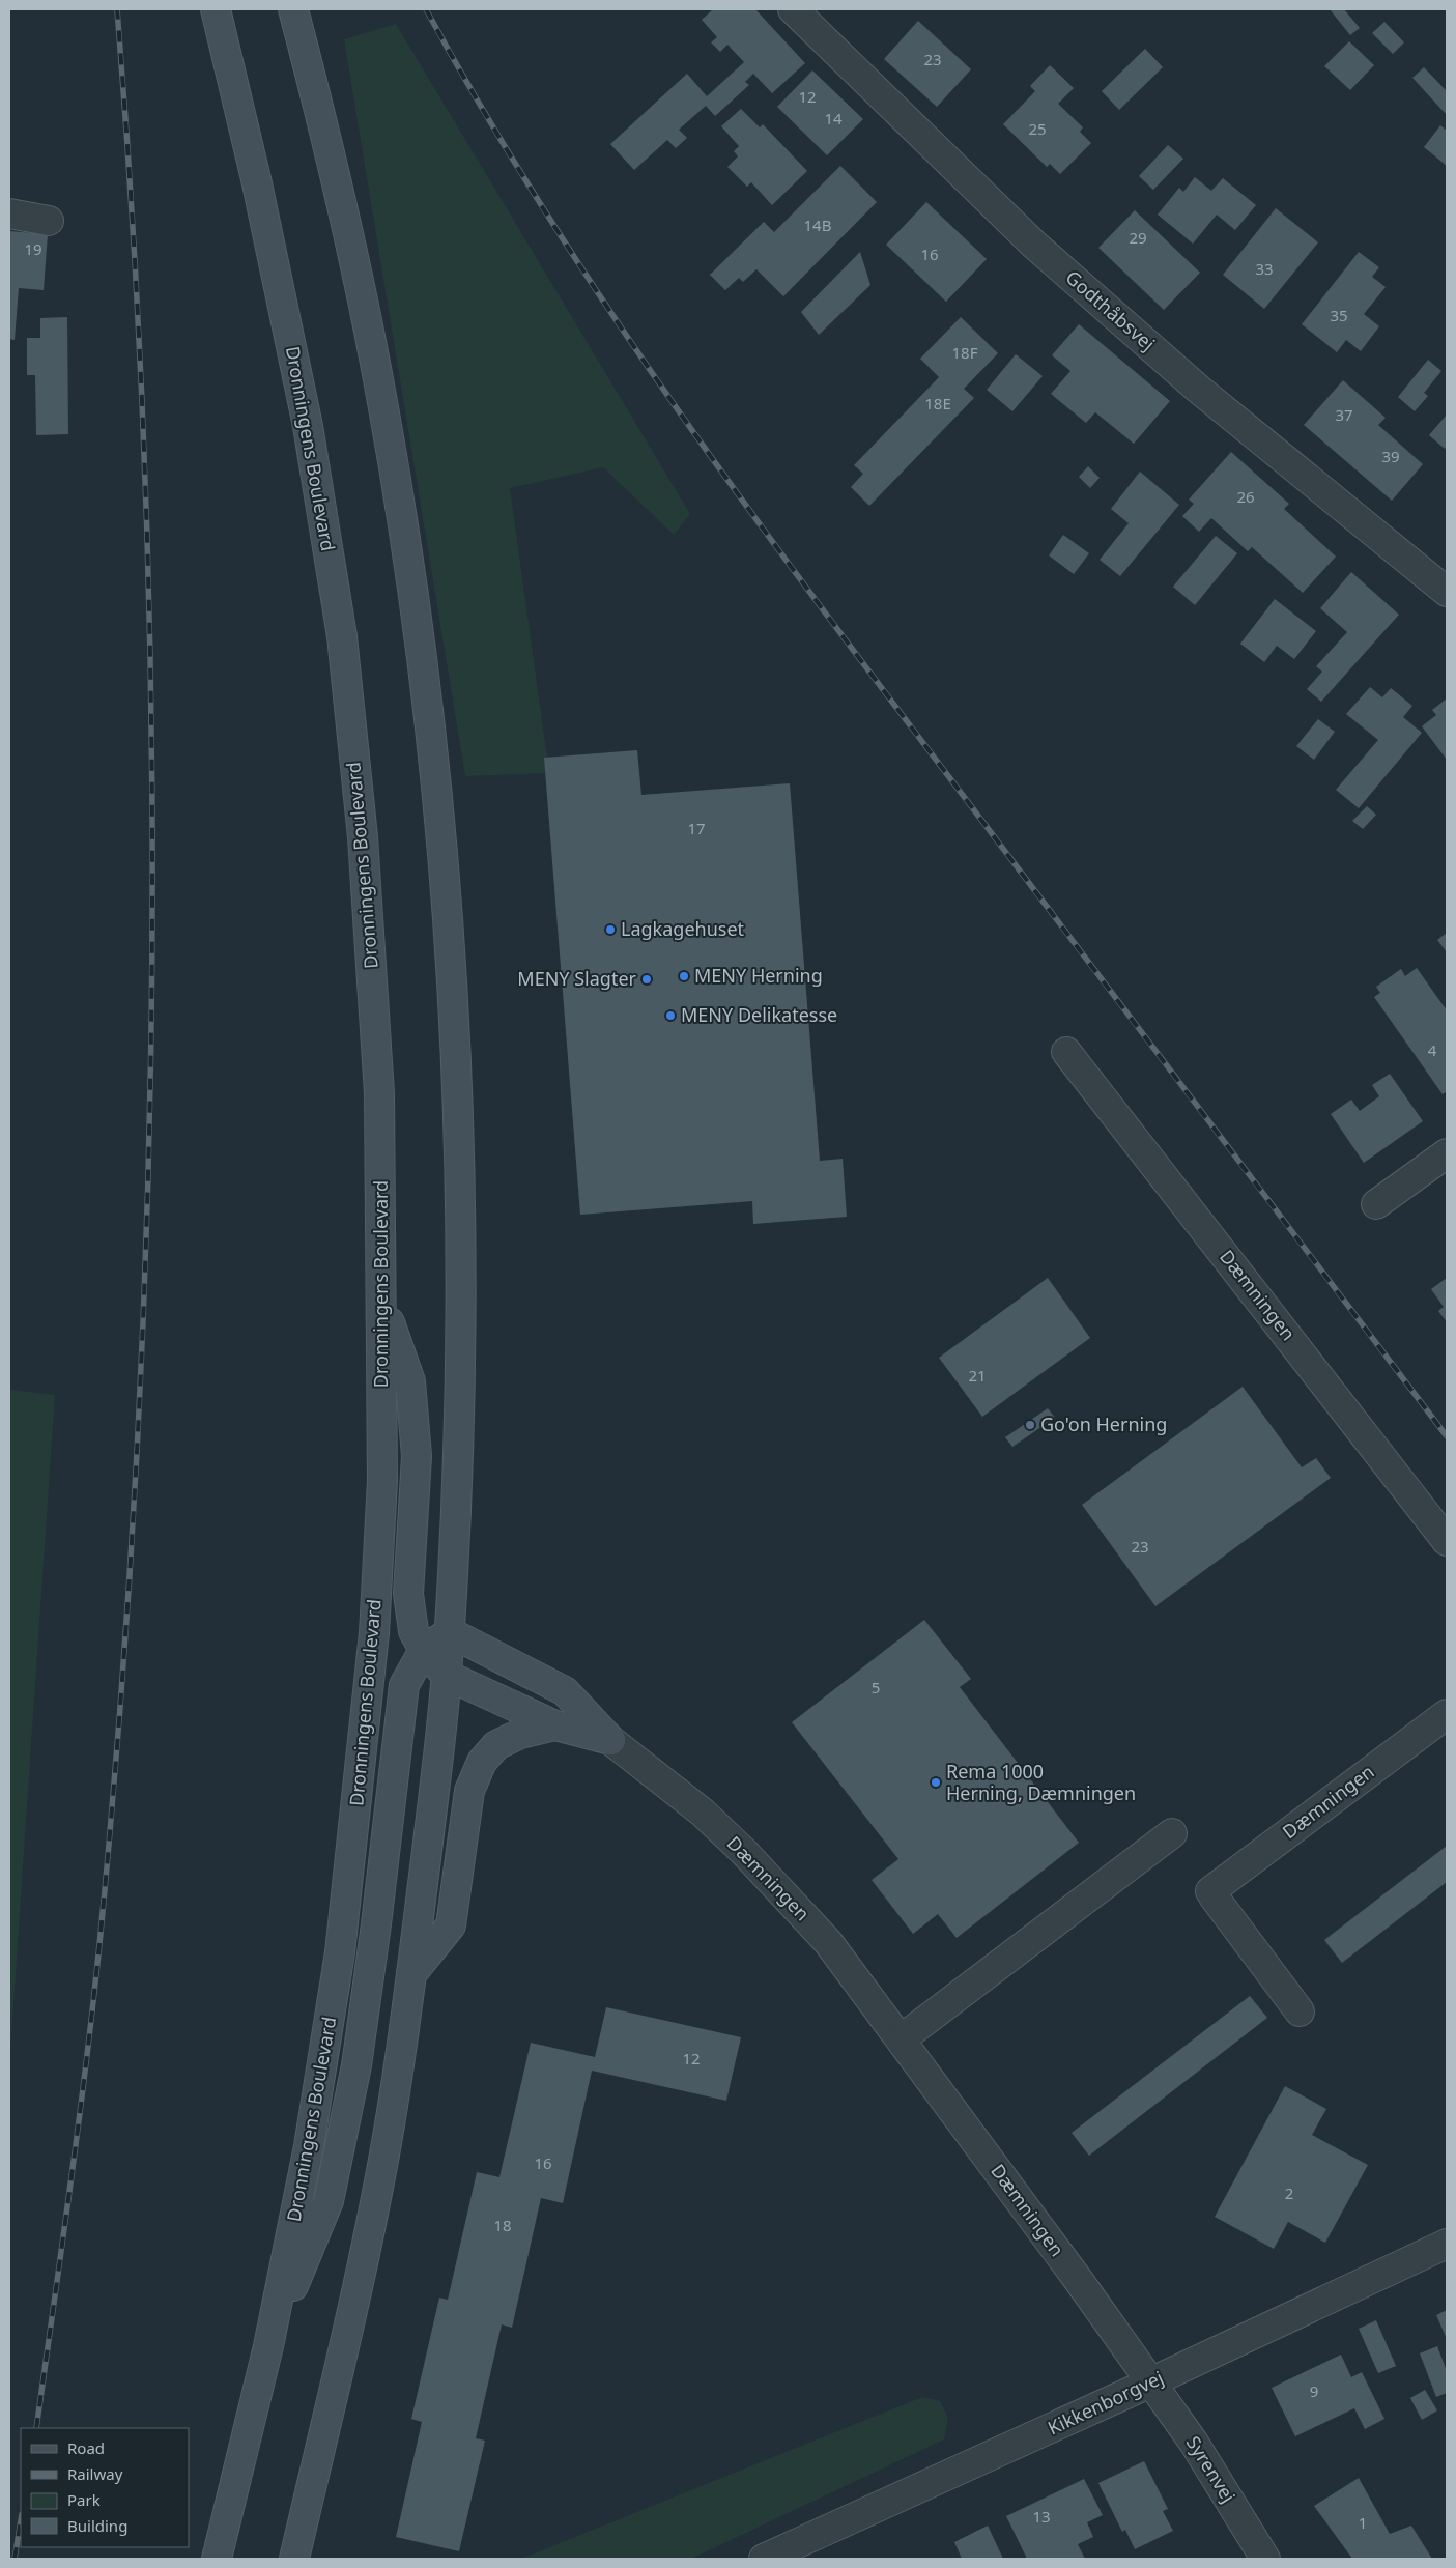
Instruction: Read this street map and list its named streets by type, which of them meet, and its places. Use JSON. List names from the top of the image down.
{
  "streets": {
    "main road": ["Dronningens Boulevard"],
    "street": [
      "Godthåbsvej",
      "Dæmningen",
      "Kikkenborgvej",
      "Syrenvej"
    ]
  },
  "crossings": [
    ["Dæmningen", "Kikkenborgvej"],
    ["Dæmningen", "Syrenvej"],
    ["Kikkenborgvej", "Syrenvej"]
  ],
  "places": [
    "Lagkagehuset",
    "MENY Herning",
    "MENY Slagter",
    "MENY Delikatesse",
    "Go'on Herning",
    "Rema 1000 Herning, Dæmningen"
  ],
  "house_numbers": [
    "23",
    "12",
    "14",
    "25",
    "14B",
    "29",
    "19",
    "16",
    "33",
    "35",
    "18F",
    "18E",
    "37",
    "39",
    "26",
    "17",
    "4",
    "21",
    "23",
    "5",
    "12",
    "16",
    "2",
    "18",
    "9",
    "13",
    "1"
  ],
  "legend": [
    "Road",
    "Railway",
    "Park",
    "Building"
  ]
}
